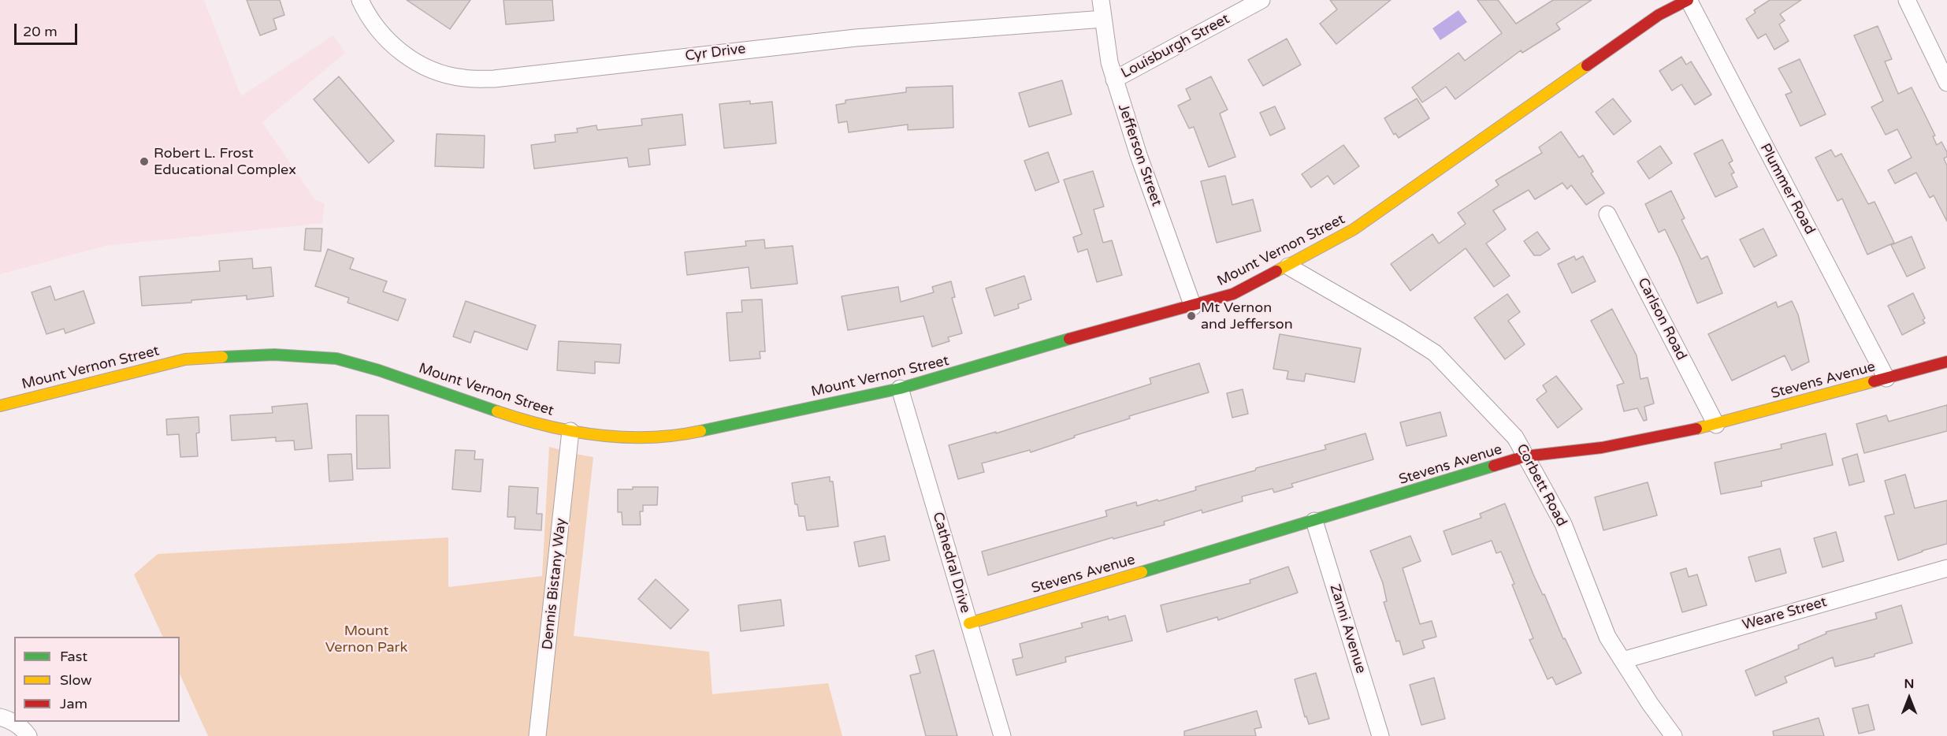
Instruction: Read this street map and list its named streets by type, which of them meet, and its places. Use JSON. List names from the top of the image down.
{
  "streets": {
    "main road": ["Mount Vernon Street", "Stevens Avenue"],
    "street": [
      "Louisburgh Street",
      "Cyr Drive",
      "Jefferson Street",
      "Plummer Road",
      "Carlson Road",
      "Corbett Road",
      "Cathedral Drive",
      "Dennis Bistany Way",
      "Weare Street",
      "Zanni Avenue"
    ]
  },
  "crossings": [
    ["Louisburgh Street", "Jefferson Street"],
    ["Cyr Drive", "Jefferson Street"],
    ["Jefferson Street", "Mount Vernon Street"],
    ["Plummer Road", "Mount Vernon Street"],
    ["Plummer Road", "Stevens Avenue"],
    ["Mount Vernon Street", "Corbett Road"],
    ["Mount Vernon Street", "Cathedral Drive"],
    ["Mount Vernon Street", "Dennis Bistany Way"],
    ["Carlson Road", "Stevens Avenue"],
    ["Stevens Avenue", "Corbett Road"],
    ["Stevens Avenue", "Cathedral Drive"],
    ["Stevens Avenue", "Zanni Avenue"],
    ["Corbett Road", "Weare Street"]
  ],
  "parks": ["Mount Vernon Park"],
  "places": ["Robert L. Frost Educational Complex", "Mt Vernon and Jefferson"],
  "legend": ["Fast", "Slow", "Jam"],
  "scale_bar": "20 m",
  "north": "top"
}
